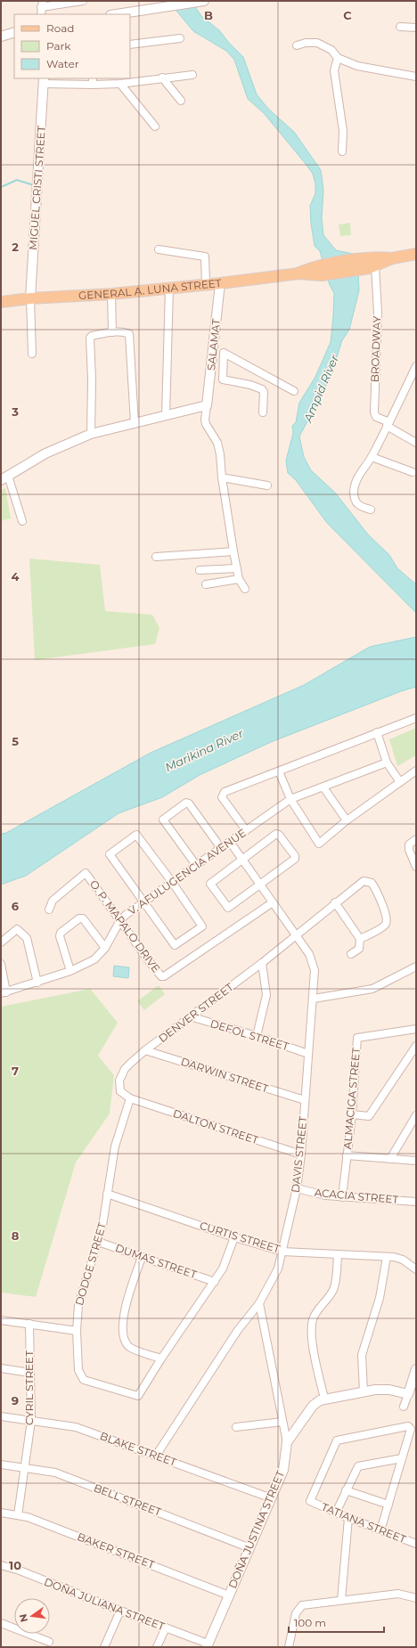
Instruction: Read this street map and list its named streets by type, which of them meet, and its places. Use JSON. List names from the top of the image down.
{
  "streets": {
    "main road": ["GENERAL A. LUNA STREET"],
    "street": [
      "MIGUEL CRISTI STREET",
      "SALAMAT",
      "BROADWAY",
      "V. AFULUGENCIA AVENUE",
      "O. P. MAPALO DRIVE",
      "DENVER STREET",
      "DEFOL STREET",
      "DARWIN STREET",
      "ALMACIGA STREET",
      "DALTON STREET",
      "DAVIS STREET",
      "ACACIA STREET",
      "CURTIS STREET",
      "DUMAS STREET",
      "DODGE STREET",
      "CYRIL STREET",
      "BLAKE STREET",
      "BELL STREET",
      "TATIANA STREET",
      "DOÑA JUSTINA STREET",
      "BAKER STREET",
      "DOÑA JULIANA STREET"
    ]
  },
  "crossings": [
    ["MIGUEL CRISTI STREET", "GENERAL A. LUNA STREET"],
    ["GENERAL A. LUNA STREET", "SALAMAT"],
    ["GENERAL A. LUNA STREET", "BROADWAY"],
    ["V. AFULUGENCIA AVENUE", "O. P. MAPALO DRIVE"],
    ["V. AFULUGENCIA AVENUE", "DAVIS STREET"],
    ["O. P. MAPALO DRIVE", "DAVIS STREET"],
    ["DENVER STREET", "DEFOL STREET"],
    ["DENVER STREET", "DARWIN STREET"],
    ["DENVER STREET", "DALTON STREET"],
    ["DENVER STREET", "DAVIS STREET"],
    ["DENVER STREET", "DODGE STREET"],
    ["DEFOL STREET", "DAVIS STREET"],
    ["DARWIN STREET", "DAVIS STREET"],
    ["ALMACIGA STREET", "ACACIA STREET"],
    ["DALTON STREET", "DAVIS STREET"],
    ["DALTON STREET", "DODGE STREET"],
    ["DAVIS STREET", "ACACIA STREET"],
    ["DAVIS STREET", "CURTIS STREET"],
    ["DAVIS STREET", "BLAKE STREET"],
    ["DAVIS STREET", "DOÑA JUSTINA STREET"],
    ["CURTIS STREET", "DODGE STREET"],
    ["DUMAS STREET", "DODGE STREET"],
    ["CYRIL STREET", "BLAKE STREET"],
    ["CYRIL STREET", "BELL STREET"],
    ["CYRIL STREET", "BAKER STREET"],
    ["BLAKE STREET", "DOÑA JUSTINA STREET"],
    ["BELL STREET", "DOÑA JUSTINA STREET"],
    ["DOÑA JUSTINA STREET", "BAKER STREET"],
    ["DOÑA JUSTINA STREET", "DOÑA JULIANA STREET"]
  ],
  "water": ["Ampid River", "Marikina River"],
  "legend": ["Road", "Park", "Water"],
  "scale_bar": "100 m",
  "north": "left",
  "grid": {
    "columns": ["B", "C"],
    "rows": [
      "2",
      "3",
      "4",
      "5",
      "6",
      "7",
      "8",
      "9",
      "10"
    ]
  }
}
